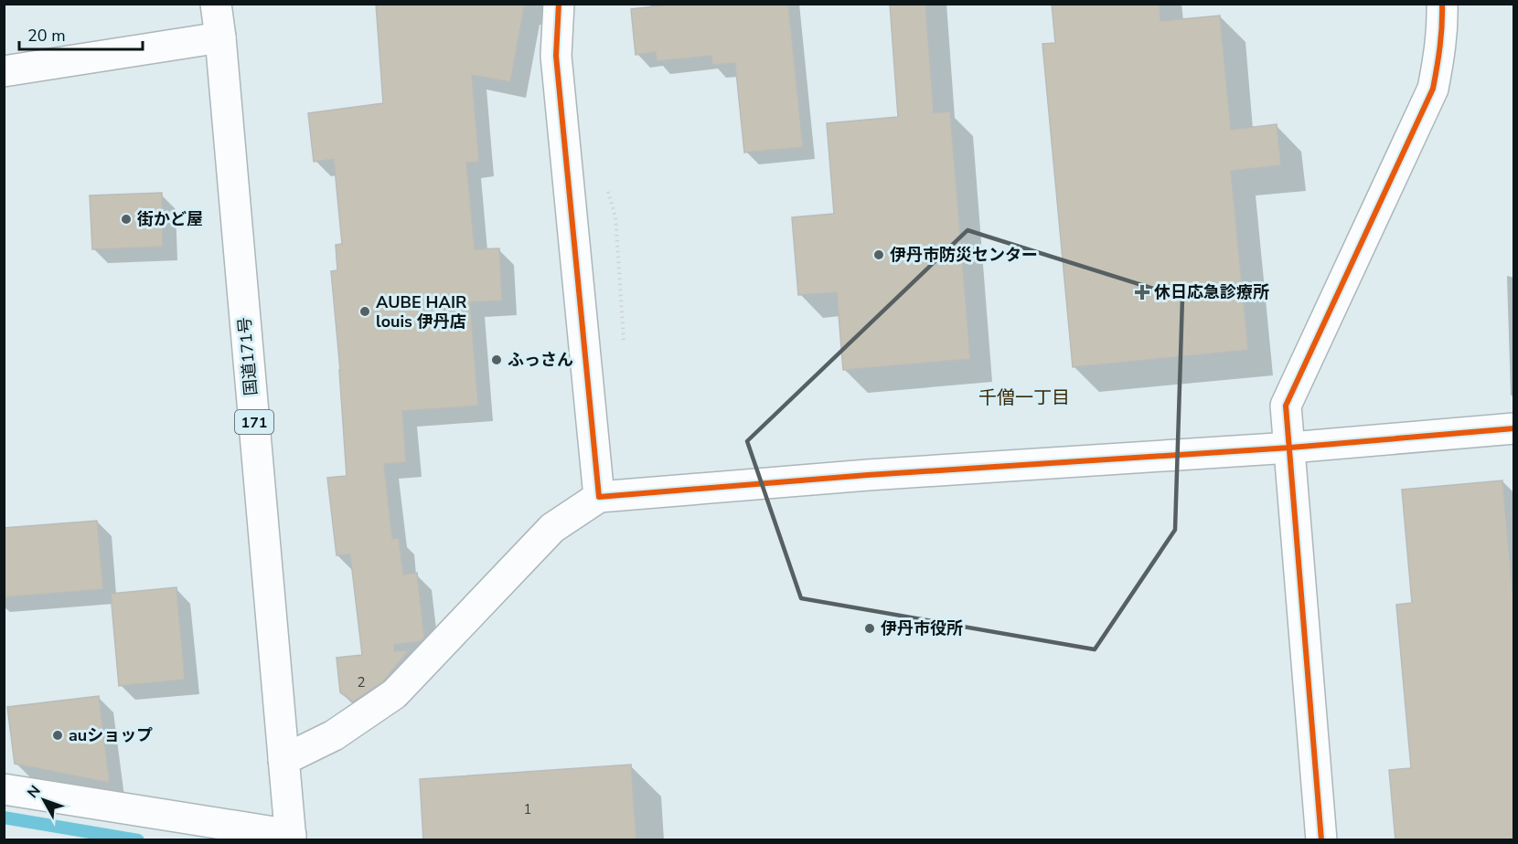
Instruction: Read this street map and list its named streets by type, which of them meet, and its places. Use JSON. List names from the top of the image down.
{
  "streets": {
    "main road": ["国道171号", "171"]
  },
  "districts": ["千僧一丁目"],
  "places": {
    "other": [
      "街かど屋",
      "伊丹市防災センター",
      "AUBE HAIR louis 伊丹店",
      "ふっさん",
      "伊丹市役所",
      "auショップ"
    ],
    "health": ["休日応急診療所"]
  },
  "house_numbers": ["2", "1"],
  "scale_bar": "20 m",
  "north": "top left"
}
